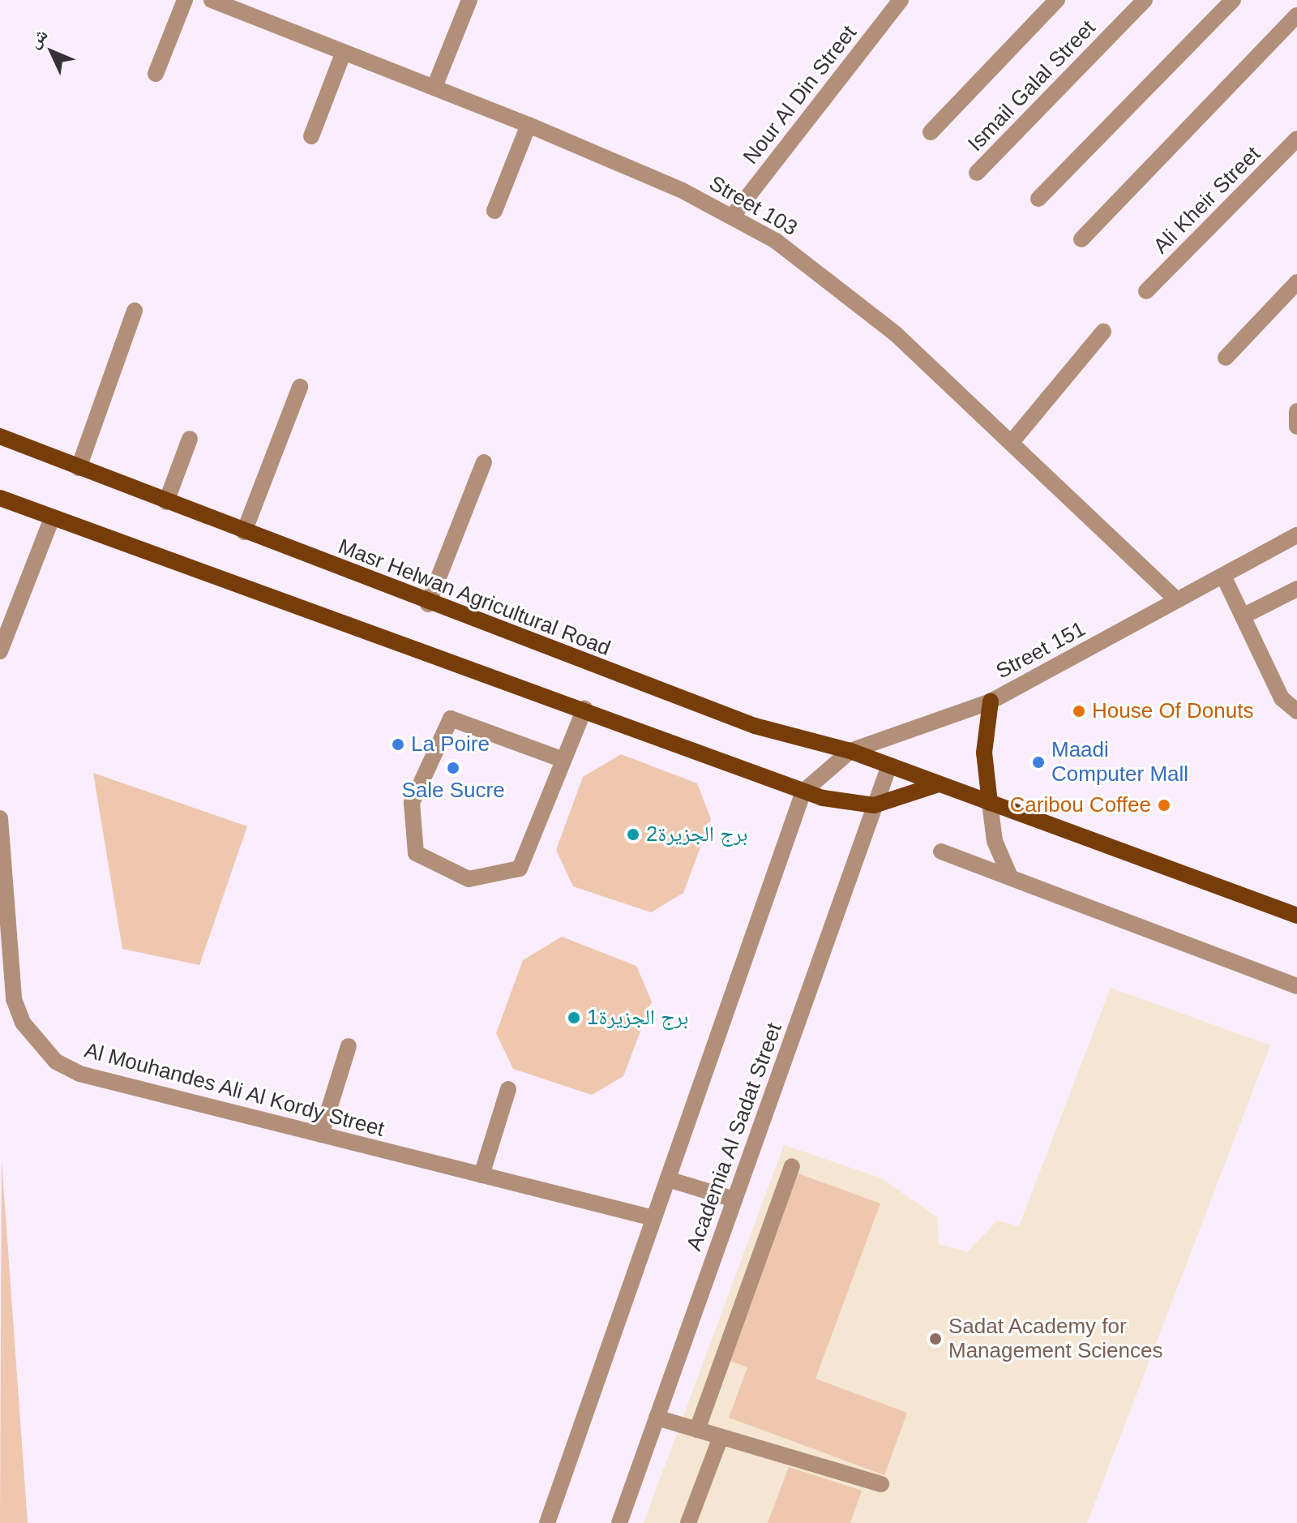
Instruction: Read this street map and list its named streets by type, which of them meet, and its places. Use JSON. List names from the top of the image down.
{
  "streets": {
    "main road": ["Masr Helwan Agricultural Road"],
    "street": [
      "Ismail Galal Street",
      "Nour Al Din Street",
      "Ali Kheir Street",
      "Street 103",
      "Street 151",
      "Al Mouhandes Ali Al Kordy Street",
      "Academia Al Sadat Street"
    ]
  },
  "crossings": [
    ["Nour Al Din Street", "Street 103"],
    ["Street 103", "Street 151"],
    ["Masr Helwan Agricultural Road", "Street 151"],
    ["Masr Helwan Agricultural Road", "Academia Al Sadat Street"]
  ],
  "places": [
    "House Of Donuts",
    "La Poire",
    "Maadi Computer Mall",
    "Sale Sucre",
    "Caribou Coffee",
    "برج الجزيرة2",
    "برج الجزيرة1",
    "Sadat Academy for Management Sciences"
  ],
  "north": "top left"
}
